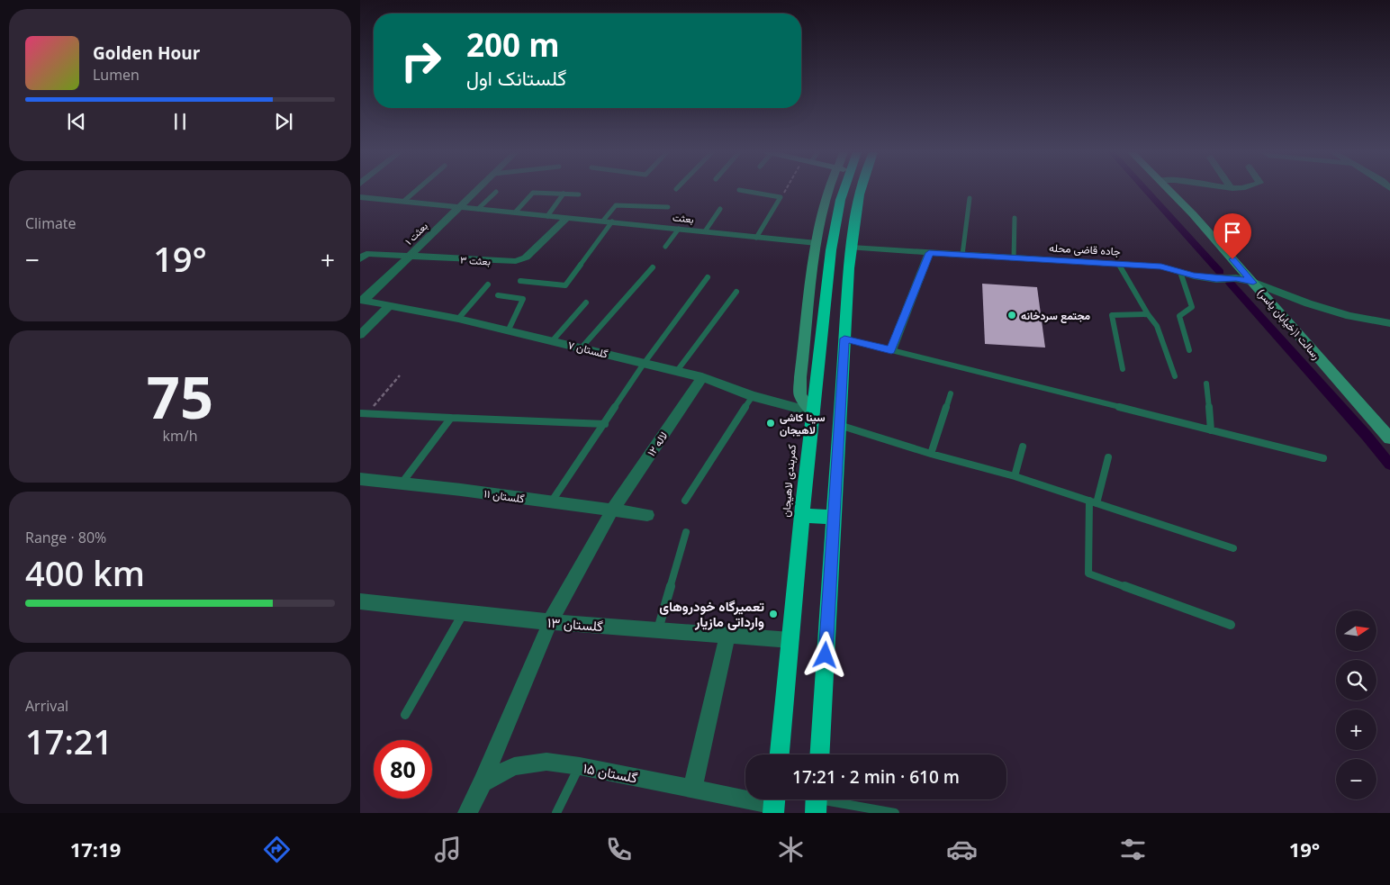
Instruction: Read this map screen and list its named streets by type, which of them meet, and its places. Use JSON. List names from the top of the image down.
{
  "streets": {
    "highway": ["کمربندی لاهیجان"],
    "street": [
      "بعثت",
      "بعثت ۱",
      "جاده قاضی محله",
      "بعثت ۳",
      "رسالت ۱(خیابان یاسر)",
      "گلستان ۷",
      "لاله ۱۲",
      "گلستان ۱۱",
      "گلستان ۱۳",
      "گلستان ۱۵"
    ]
  },
  "crossings": [
    ["بعثت", "بعثت ۱"],
    ["بعثت", "بعثت ۳"],
    ["بعثت ۱", "بعثت ۳"],
    ["بعثت ۱", "گلستان ۷"],
    ["جاده قاضی محله", "رسالت ۱(خیابان یاسر)"],
    ["گلستان ۷", "لاله ۱۲"],
    ["گلستان ۷", "کمربندی لاهیجان"],
    ["لاله ۱۲", "گلستان ۱۱"],
    ["لاله ۱۲", "گلستان ۱۳"],
    ["لاله ۱۲", "گلستان ۱۵"],
    ["کمربندی لاهیجان", "گلستان ۱۳"]
  ],
  "places": ["مجتمع سردخانه", "سینا کاشی لاهیجان", "تعمیرگاه خودروهای وارداتی مازیار"],
  "north": "right",
  "page": {
    "turn": ["200 m", "گلستانک اول"],
    "song": ["Golden Hour", "Lumen"],
    "tile": [
      "Climate",
      ["75", "km/h"],
      ["Range · 80%", "400 km"],
      ["Arrival", "17:21"]
    ],
    "heat": ["−", "19°", "+"],
    "map_buttons": ["+", "−"],
    "limit": "80",
    "trip": "17:21 · 2 min · 610 m",
    "tabs": ["17:19", "19°"]
  }
}
